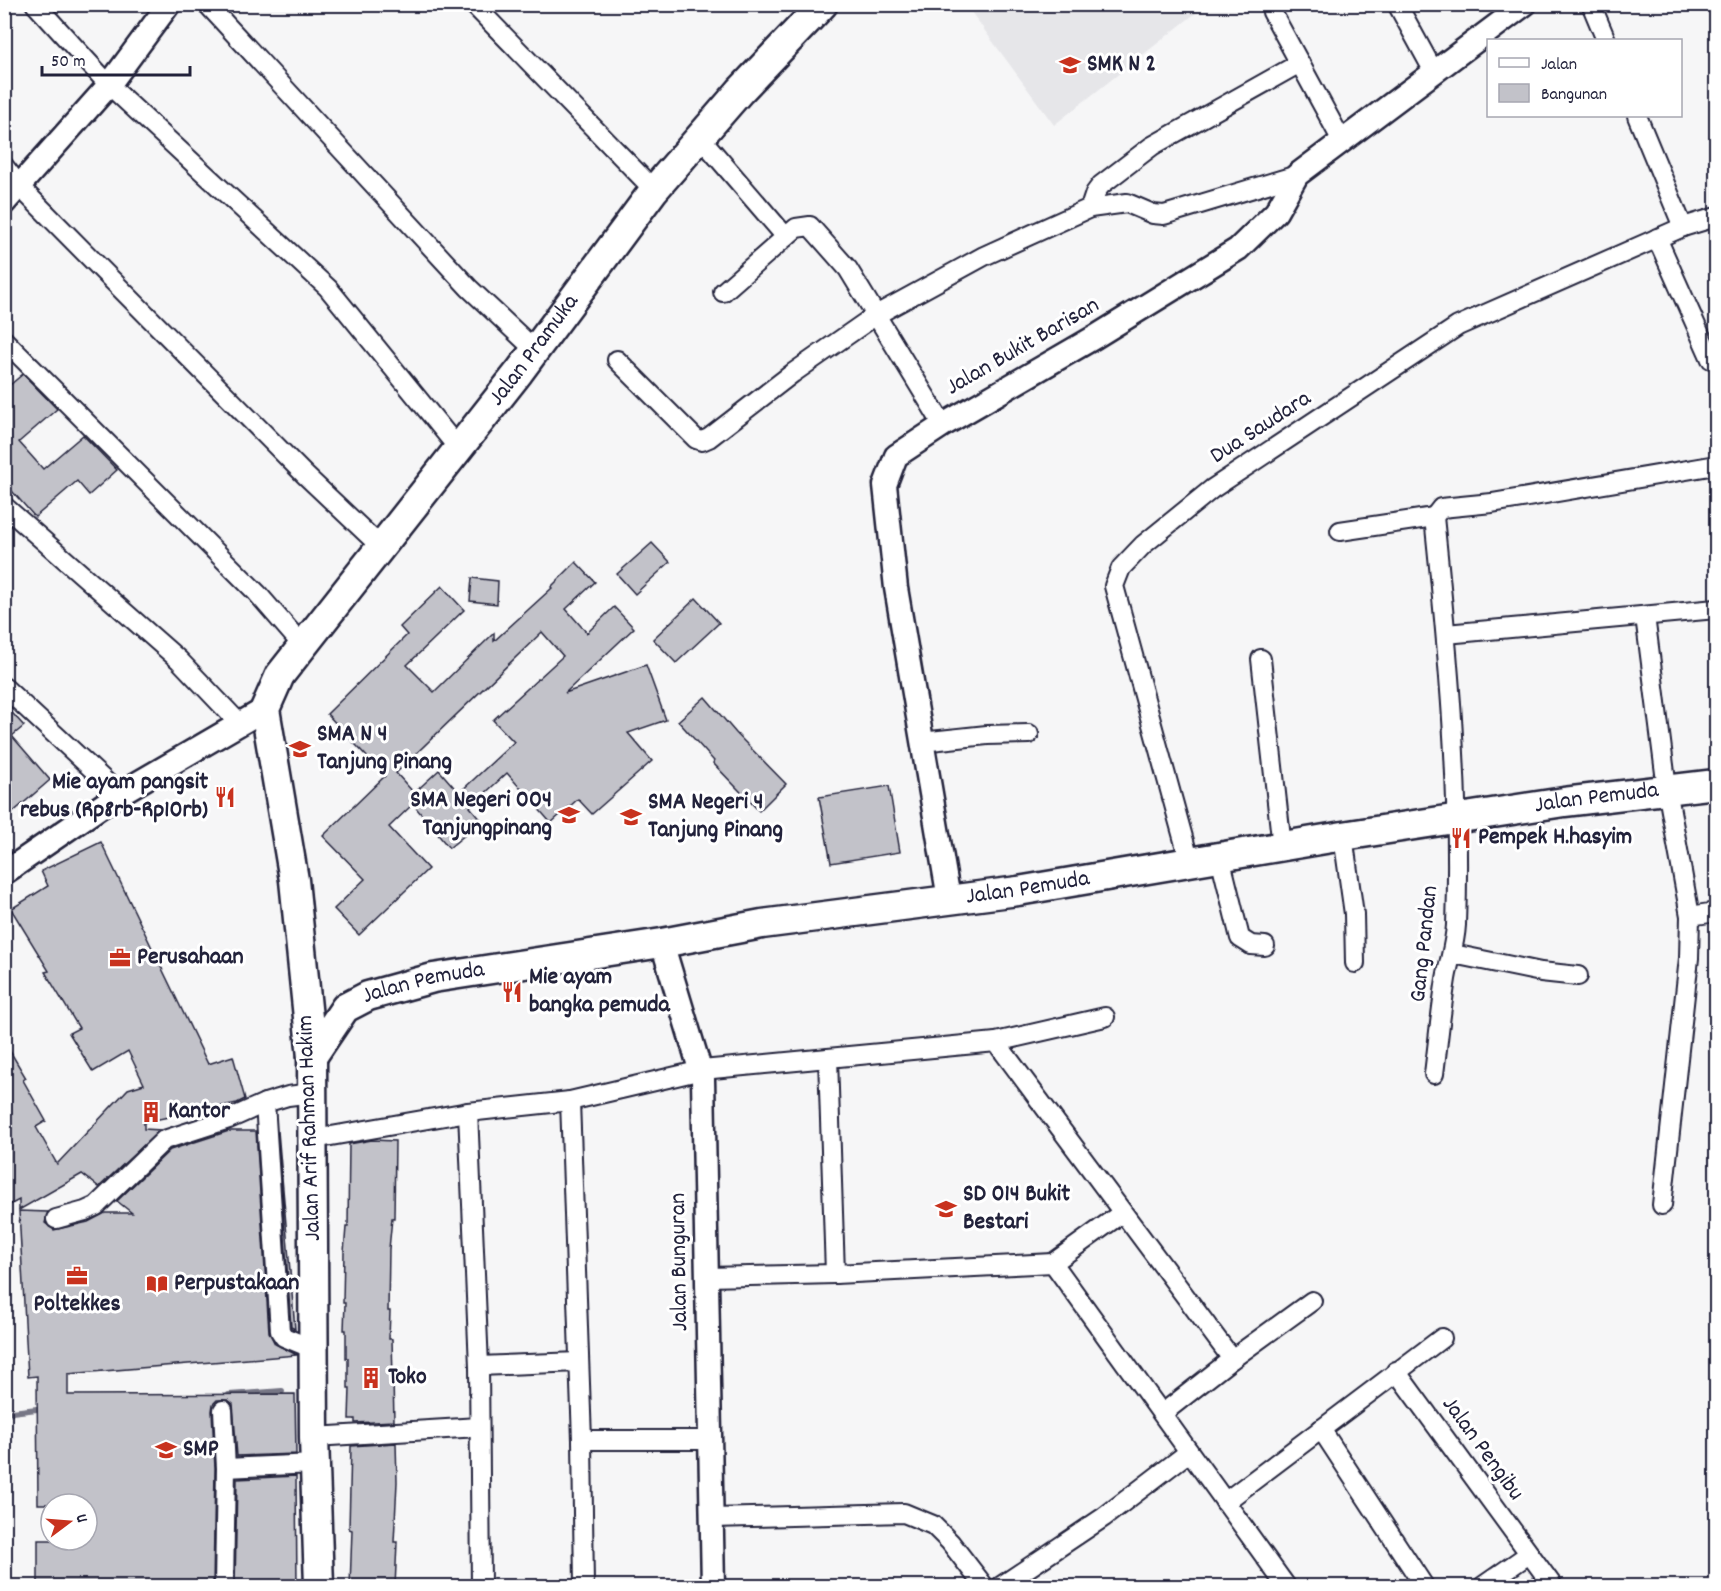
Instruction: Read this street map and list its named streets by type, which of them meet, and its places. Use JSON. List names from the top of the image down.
{
  "streets": {
    "main road": ["Jalan Pramuka", "Jalan Pemuda", "Jalan Arif Rahman Hakim"],
    "street": [
      "Jalan Bukit Barisan",
      "Dua Saudara",
      "Gang Pandan",
      "Jalan Bunguran",
      "Jalan Pengibu"
    ]
  },
  "crossings": [
    ["Jalan Bukit Barisan", "Jalan Pemuda"],
    ["Jalan Pramuka", "Jalan Arif Rahman Hakim"],
    ["Dua Saudara", "Jalan Pemuda"],
    ["Jalan Pemuda", "Gang Pandan"],
    ["Jalan Pemuda", "Jalan Arif Rahman Hakim"],
    ["Jalan Pemuda", "Jalan Bunguran"]
  ],
  "places": {
    "school or university": [
      "SMK N 2",
      "SMA N 4 Tanjung Pinang",
      "SMA Negeri 004 Tanjungpinang",
      "SMA Negeri 4 Tanjung Pinang",
      "SD 014 Bukit Bestari",
      "SMP"
    ],
    "restaurant": ["Mie ayam pangsit rebus (Rp8rb-Rp10rb)", "Pempek H.hasyim", "Mie ayam bangka pemuda"],
    "office": ["Perusahaan", "Poltekkes"],
    "building": ["Kantor", "Toko"],
    "library": ["Perpustakaan"]
  },
  "legend": ["Jalan", "Bangunan"],
  "scale_bar": "50 m",
  "north": "right"
}
